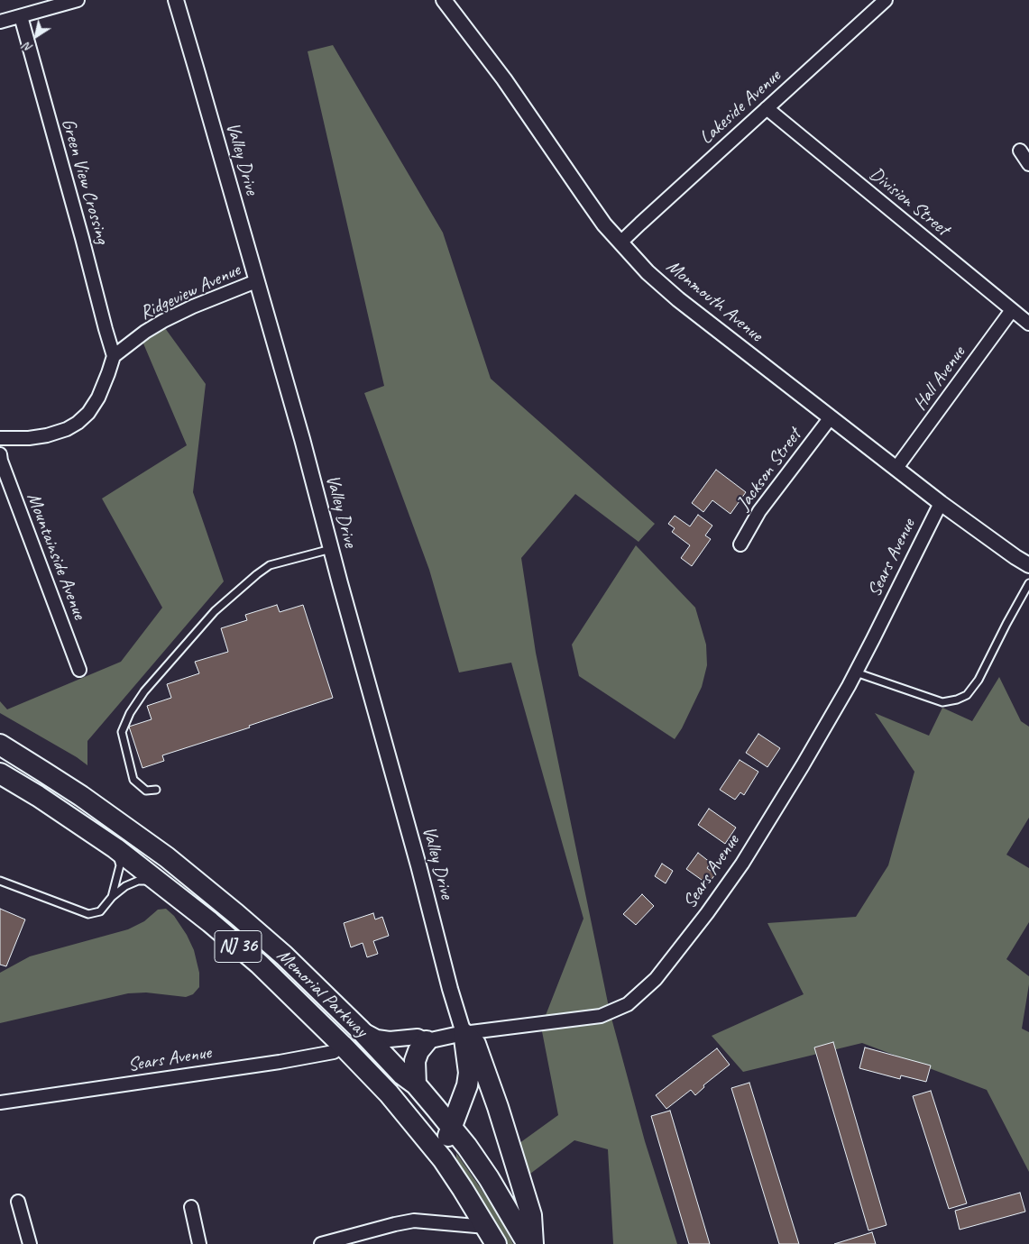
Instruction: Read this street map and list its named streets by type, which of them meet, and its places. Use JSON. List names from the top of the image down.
{
  "streets": {
    "highway": ["NJ 36", "Memorial Parkway"],
    "street": [
      "Lakeside Avenue",
      "Valley Drive",
      "Green View Crossing",
      "Division Street",
      "Ridgeview Avenue",
      "Monmouth Avenue",
      "Hall Avenue",
      "Jackson Street",
      "Mountainside Avenue",
      "Sears Avenue"
    ]
  },
  "crossings": [
    ["Lakeside Avenue", "Division Street"],
    ["Lakeside Avenue", "Monmouth Avenue"],
    ["Valley Drive", "Ridgeview Avenue"],
    ["Valley Drive", "Sears Avenue"],
    ["Green View Crossing", "Ridgeview Avenue"],
    ["Division Street", "Hall Avenue"],
    ["Monmouth Avenue", "Hall Avenue"],
    ["Monmouth Avenue", "Jackson Street"],
    ["Monmouth Avenue", "Sears Avenue"],
    ["Sears Avenue", "Memorial Parkway"]
  ],
  "north": "bottom left"
}
